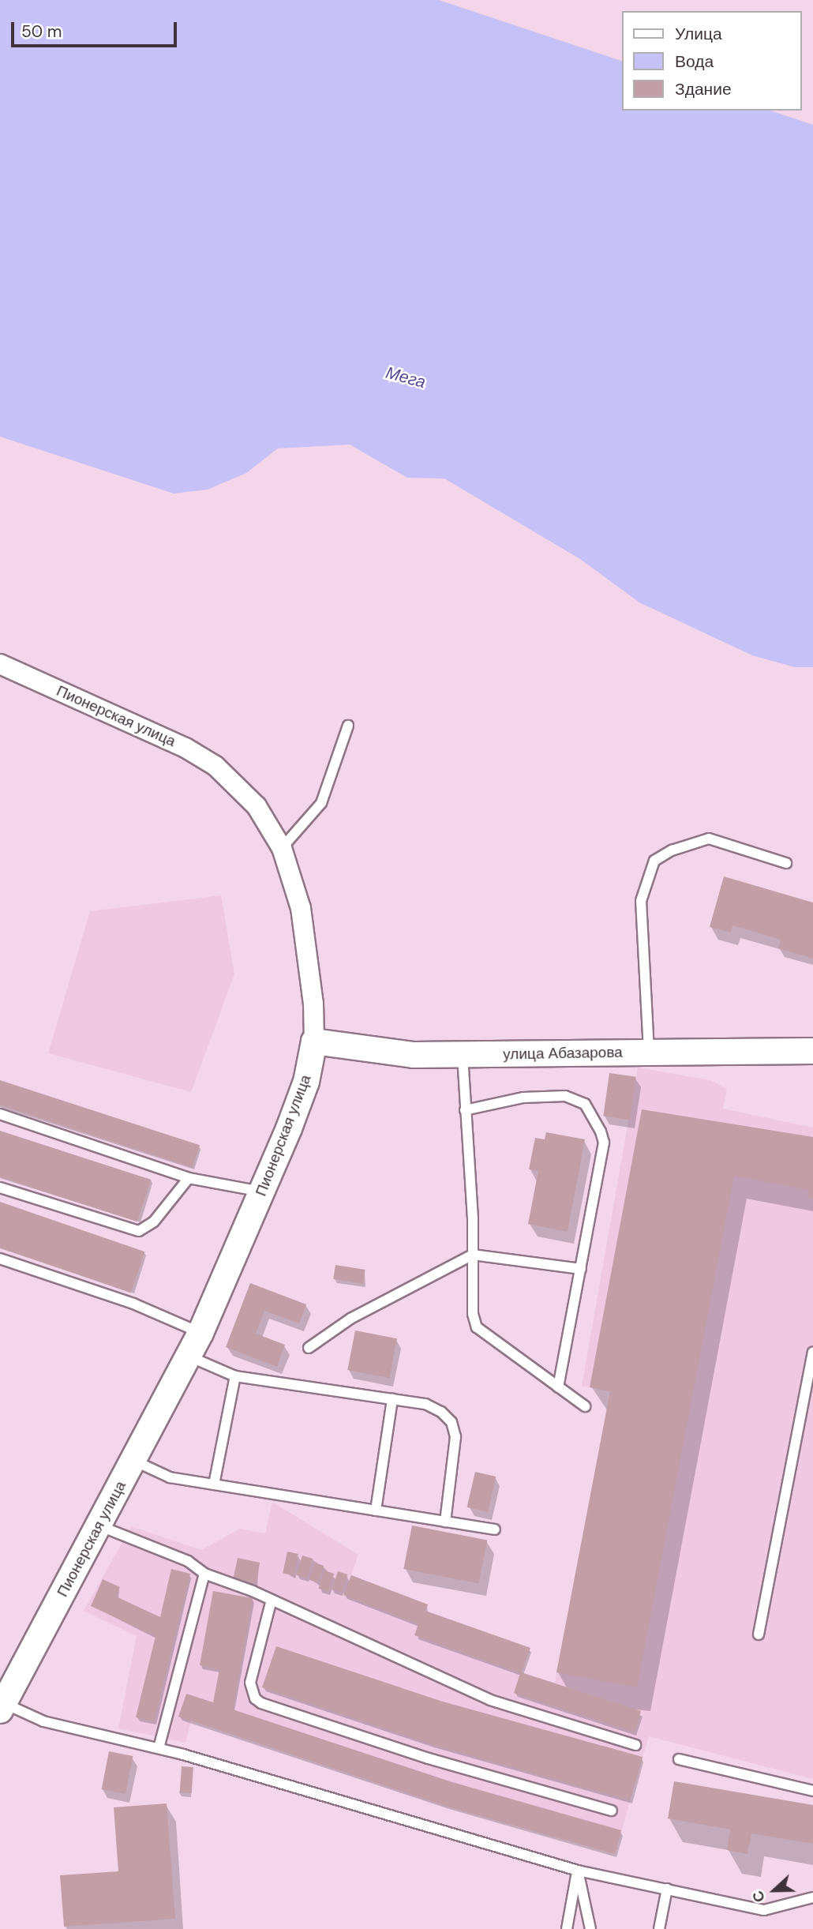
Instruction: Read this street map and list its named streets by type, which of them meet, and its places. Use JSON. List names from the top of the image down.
{
  "streets": {
    "street": ["Пионерская улица", "улица Абазарова"]
  },
  "crossings": [
    ["Пионерская улица", "улица Абазарова"]
  ],
  "water": ["Мега"],
  "legend": ["Улица", "Вода", "Здание"],
  "scale_bar": "50 m",
  "north": "left"
}
